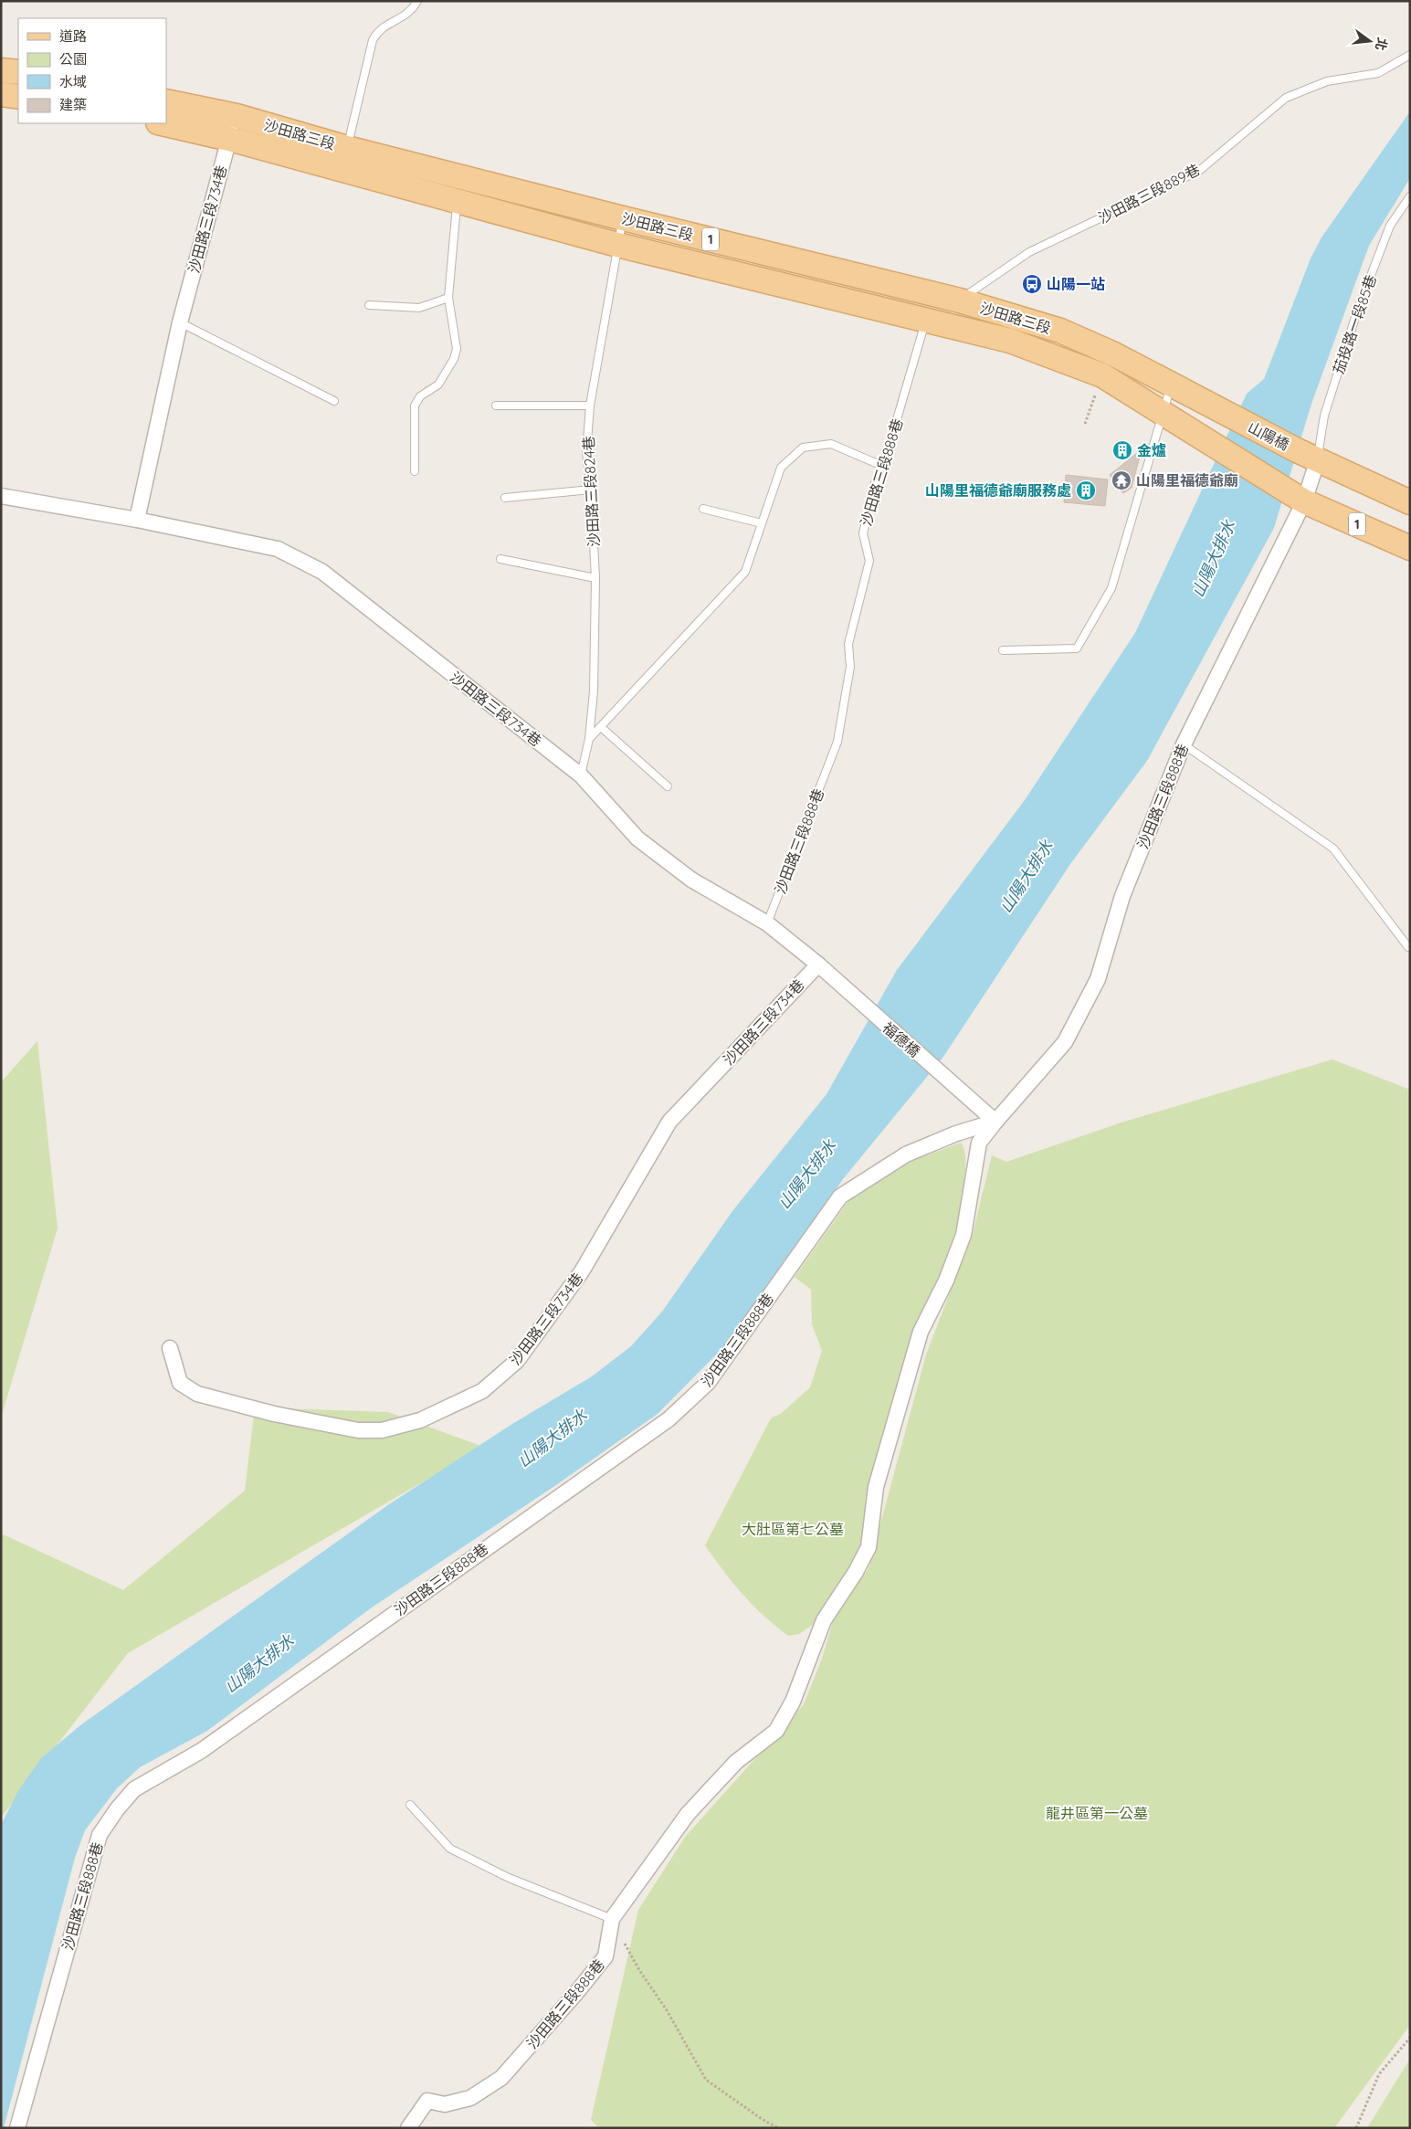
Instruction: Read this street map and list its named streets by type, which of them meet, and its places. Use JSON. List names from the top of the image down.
{
  "streets": {
    "main road": ["沙田路三段", "1", "山陽橋"],
    "street": ["沙田路三段734巷", "沙田路三段888巷", "福德橋"],
    "lane": ["沙田路三段889巷", "茄投路一段85巷", "沙田路三段824巷"]
  },
  "crossings": [
    ["沙田路三段", "沙田路三段889巷"],
    ["沙田路三段", "沙田路三段734巷"],
    ["沙田路三段", "1"],
    ["沙田路三段", "山陽橋"],
    ["沙田路三段", "沙田路三段888巷"],
    ["沙田路三段", "沙田路三段824巷"],
    ["沙田路三段889巷", "沙田路三段888巷"],
    ["沙田路三段734巷", "沙田路三段888巷"],
    ["沙田路三段734巷", "沙田路三段824巷"],
    ["沙田路三段734巷", "福德橋"],
    ["1", "茄投路一段85巷"],
    ["1", "山陽橋"],
    ["1", "沙田路三段888巷"],
    ["茄投路一段85巷", "山陽橋"],
    ["茄投路一段85巷", "沙田路三段888巷"],
    ["山陽橋", "沙田路三段888巷"],
    ["沙田路三段888巷", "沙田路三段824巷"],
    ["沙田路三段888巷", "福德橋"]
  ],
  "water": ["山陽大排水"],
  "parks": ["大肚區第七公墓", "龍井區第一公墓"],
  "places": {
    "bus stop": ["山陽一站"],
    "building": ["金爐", "山陽里福德爺廟服務處"],
    "temple": ["山陽里福德爺廟"]
  },
  "legend": [
    "道路",
    "公園",
    "水域",
    "建築"
  ],
  "north": "right"
}
